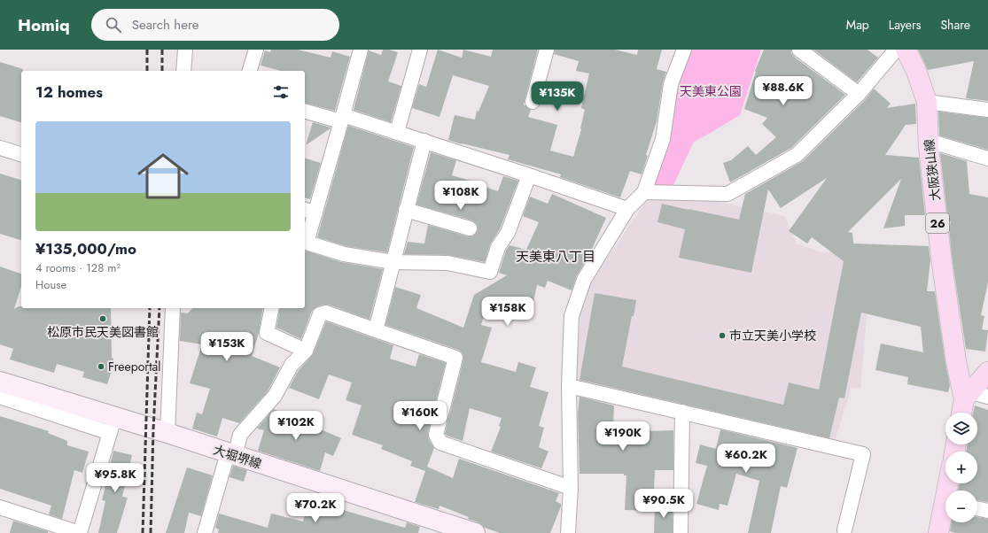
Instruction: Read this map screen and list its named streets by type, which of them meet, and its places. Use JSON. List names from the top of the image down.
{
  "streets": {
    "main road": ["大阪狭山線", "26", "大堀堺線"]
  },
  "districts": ["天美東八丁目"],
  "parks": ["天美東公園"],
  "places": ["松原市民天美図書館", "市立天美小学校", "Freeportal"],
  "page": {
    "header": "Homiq",
    "search": "Search here",
    "nav": ["Map", "Layers", "Share"],
    "heading": "12 homes",
    "price": [
      "¥88.6K",
      "¥135K",
      "¥108K",
      "¥158K",
      "¥153K",
      "¥160K",
      "¥102K",
      "¥190K",
      "¥60.2K",
      "¥95.8K",
      "¥90.5K",
      "¥70.2K"
    ],
    "list": [
      {
        "name": "¥135,000/mo",
        "note": "4 rooms · 128 m² · House"
      }
    ],
    "map_buttons": ["+", "−"]
  }
}
